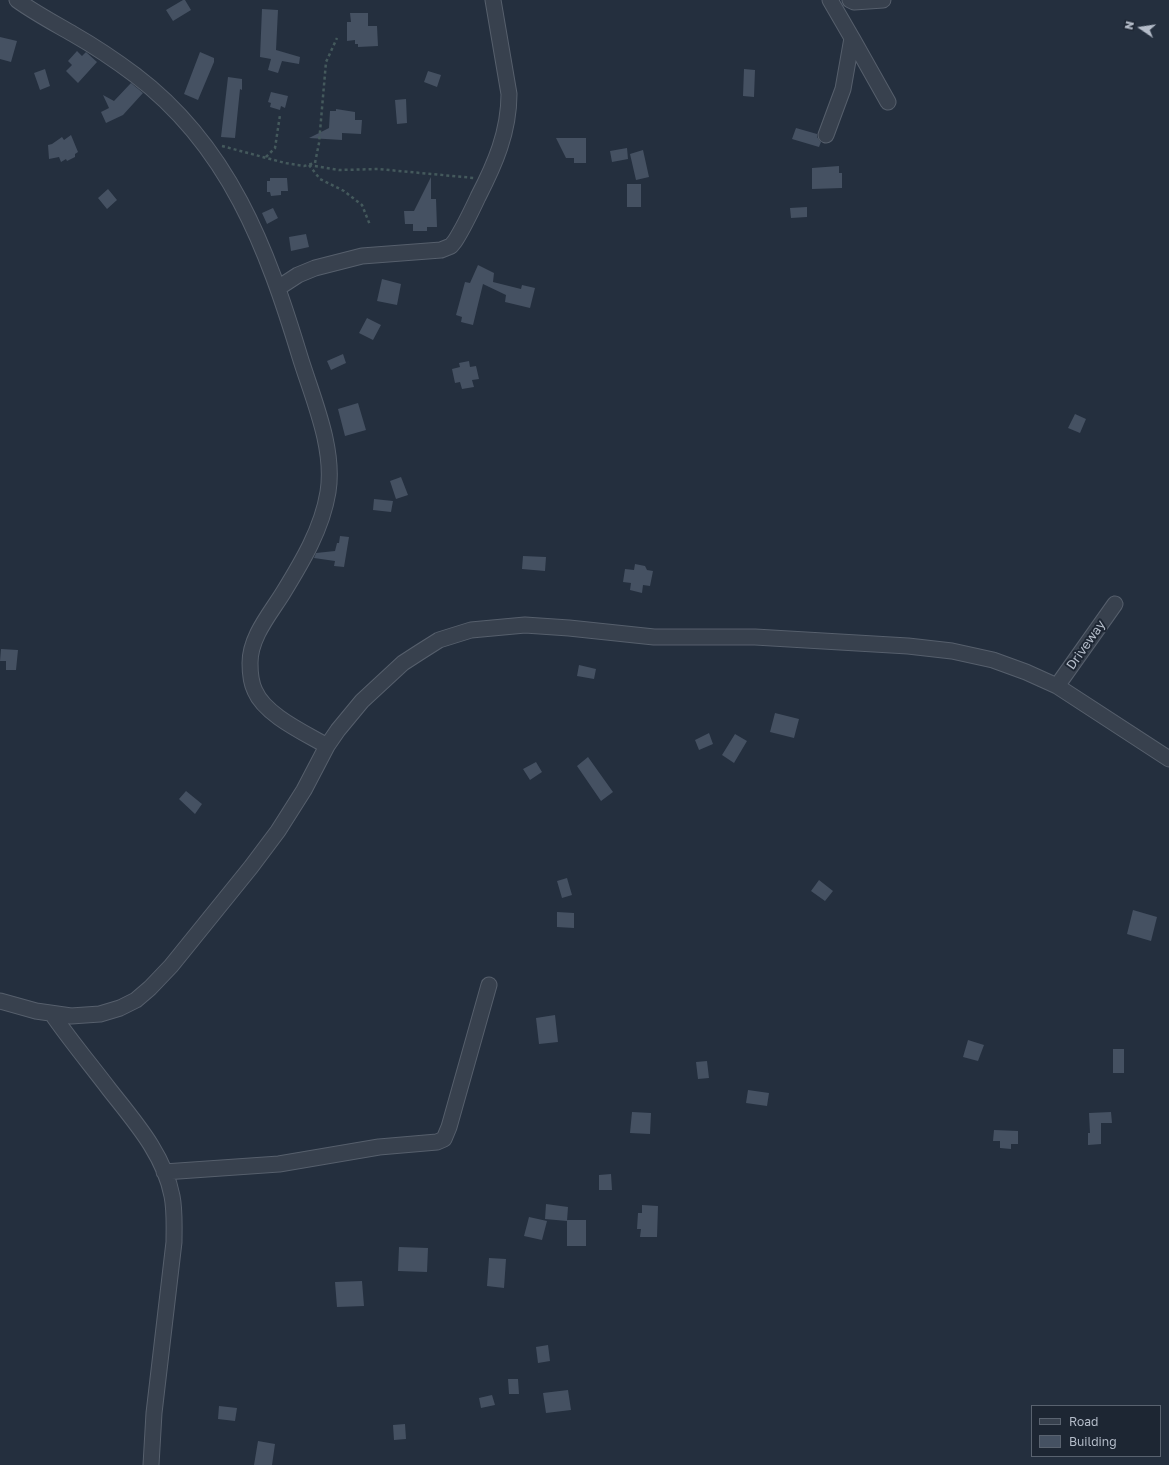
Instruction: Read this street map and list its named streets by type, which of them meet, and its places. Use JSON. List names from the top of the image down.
{
  "streets": {
    "street": ["Driveway"]
  },
  "legend": ["Road", "Building"],
  "north": "left"
}
